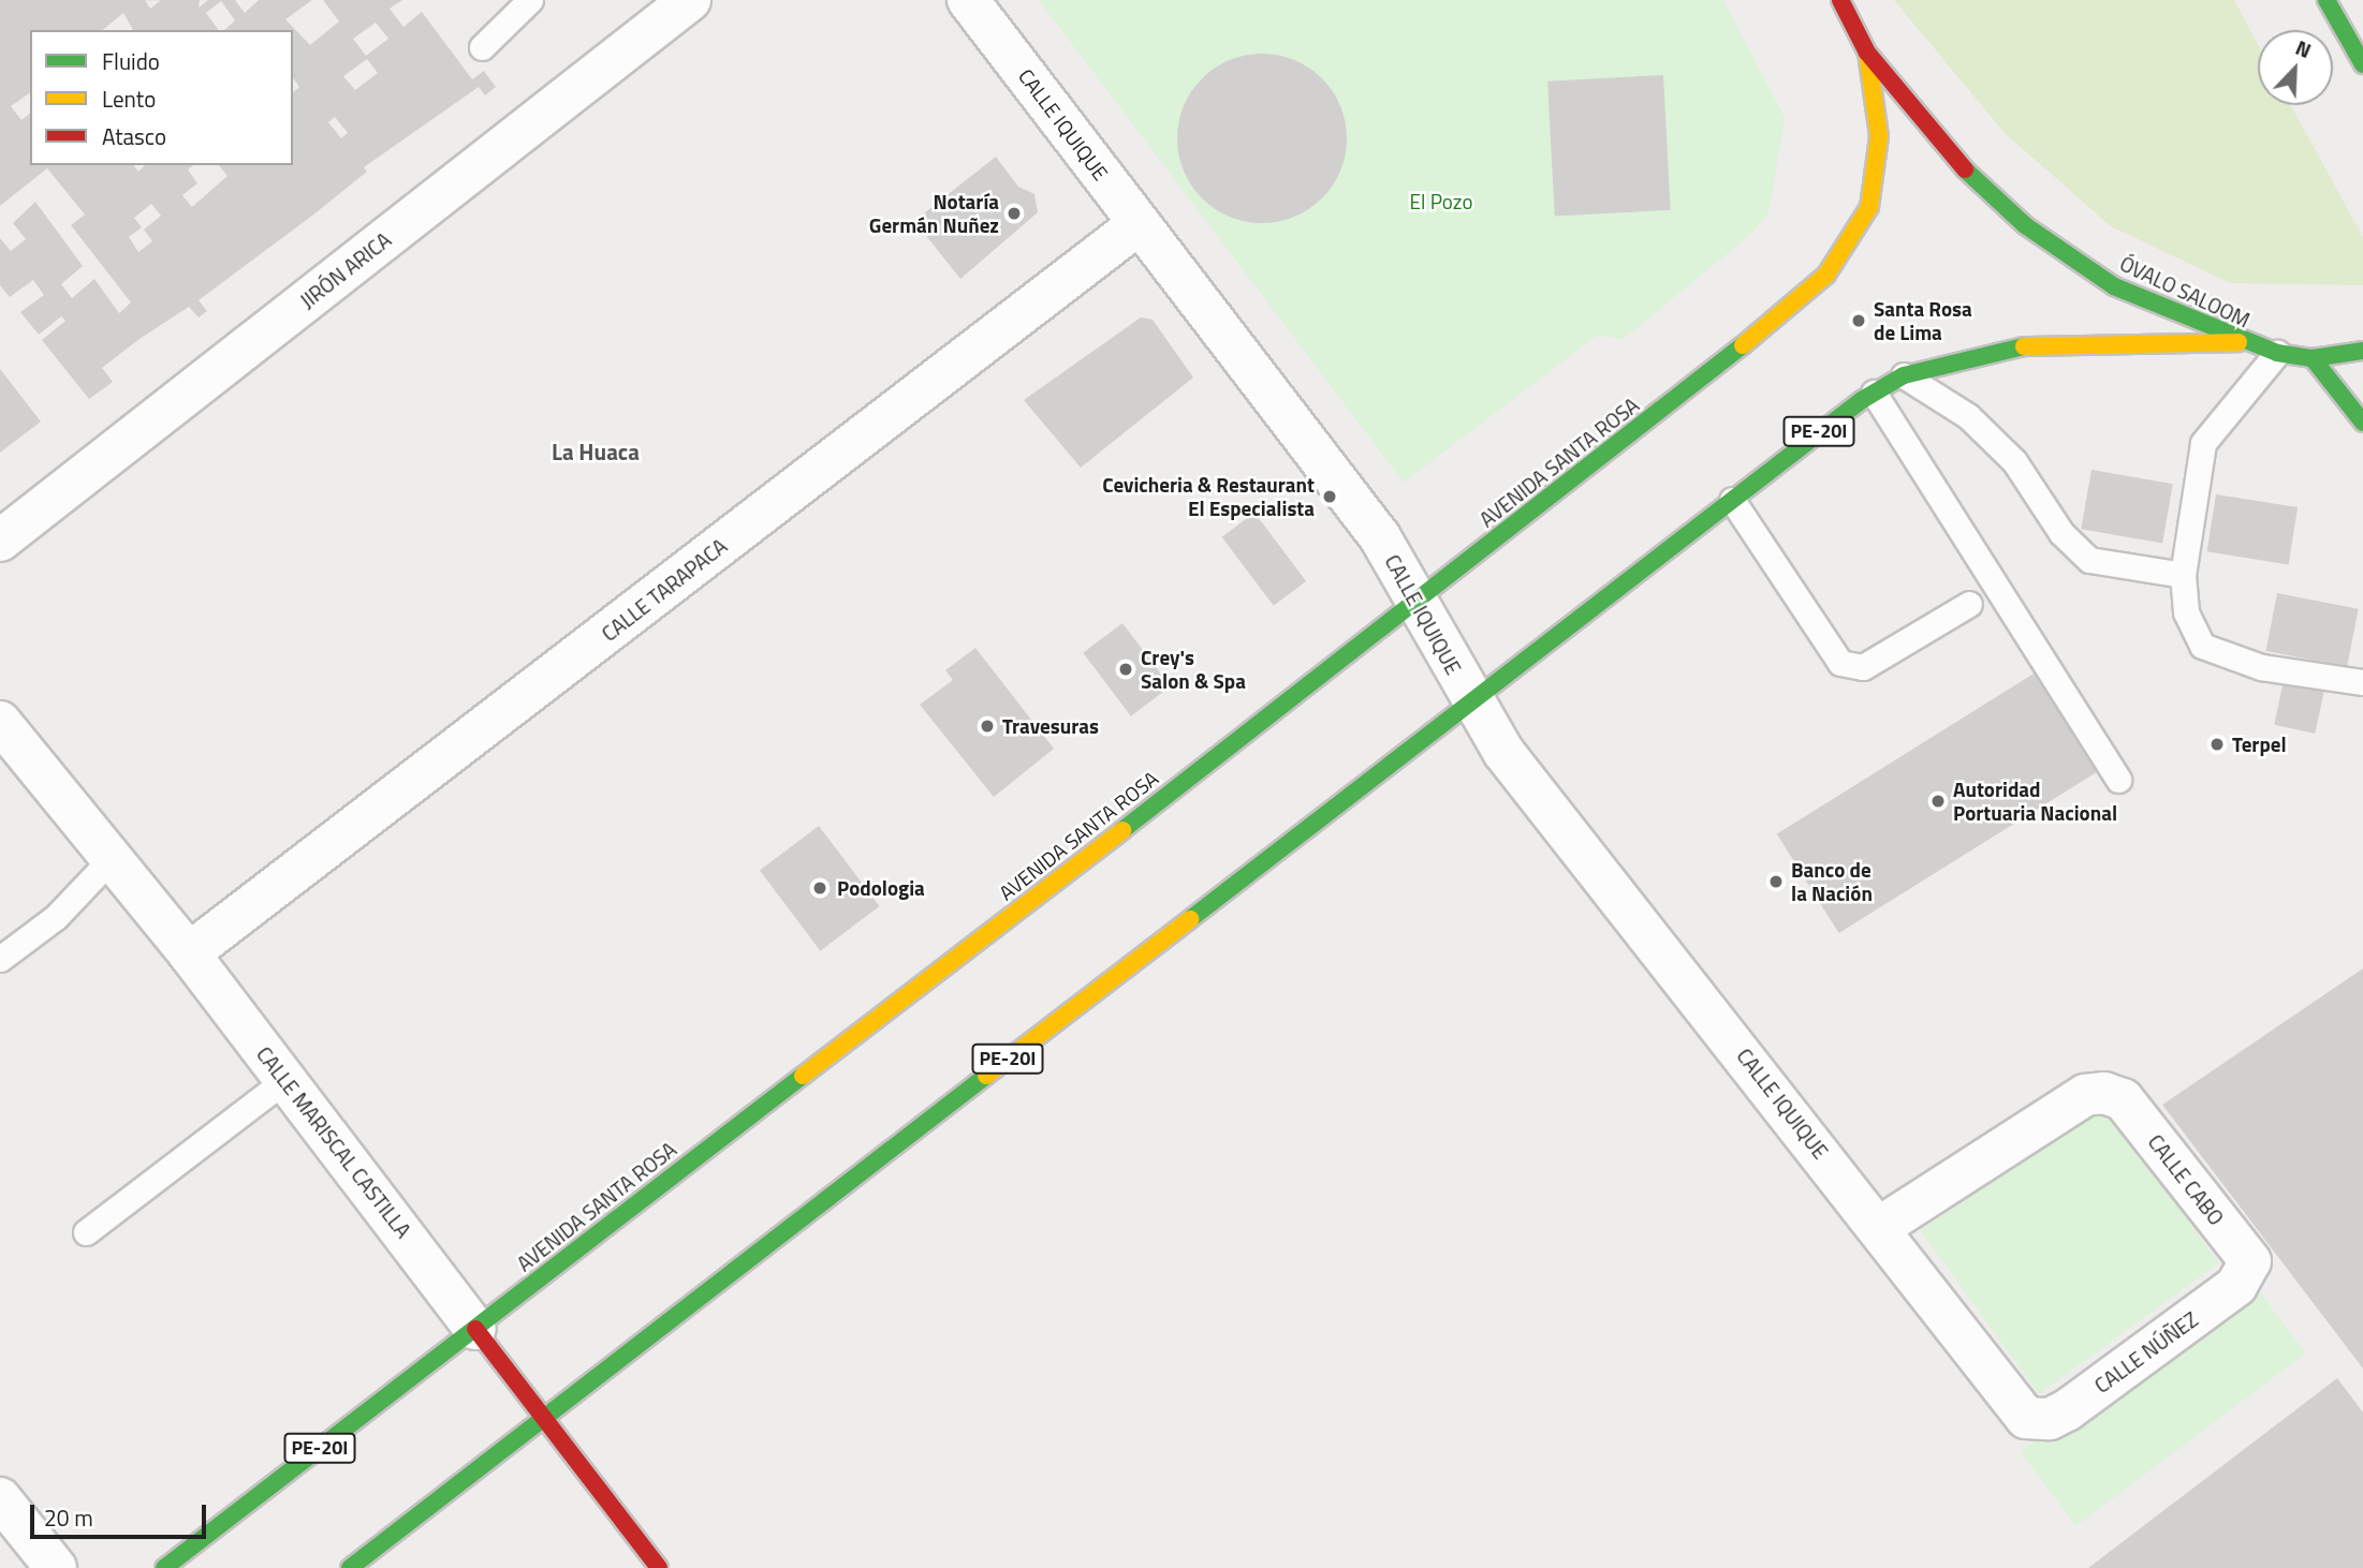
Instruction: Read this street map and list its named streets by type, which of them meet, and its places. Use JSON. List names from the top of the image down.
{
  "streets": {
    "main road": [
      "ÓVALO SALOOM",
      "PE-20I",
      "AVENIDA SANTA ROSA",
      "CALLE MARISCAL CASTILLA"
    ],
    "street": [
      "CALLE IQUIQUE",
      "JIRÓN ARICA",
      "CALLE TARAPACA",
      "CALLE CABO",
      "CALLE NÚÑEZ"
    ]
  },
  "crossings": [
    ["CALLE IQUIQUE", "PE-20I"],
    ["CALLE IQUIQUE", "AVENIDA SANTA ROSA"],
    ["CALLE IQUIQUE", "CALLE TARAPACA"],
    ["CALLE IQUIQUE", "CALLE CABO"],
    ["CALLE IQUIQUE", "CALLE NÚÑEZ"],
    ["ÓVALO SALOOM", "PE-20I"],
    ["ÓVALO SALOOM", "AVENIDA SANTA ROSA"],
    ["PE-20I", "CALLE MARISCAL CASTILLA"],
    ["AVENIDA SANTA ROSA", "CALLE MARISCAL CASTILLA"],
    ["CALLE TARAPACA", "CALLE MARISCAL CASTILLA"],
    ["CALLE CABO", "CALLE NÚÑEZ"]
  ],
  "districts": ["La Huaca"],
  "parks": ["El Pozo"],
  "places": [
    "Notaría Germán Nuñez",
    "Santa Rosa de Lima",
    "Cevicheria & Restaurant El Especialista",
    "Crey's Salon & Spa",
    "Travesuras",
    "Terpel",
    "Autoridad Portuaria Nacional",
    "Banco de la Nación",
    "Podologia"
  ],
  "legend": ["Fluido", "Lento", "Atasco"],
  "scale_bar": "20 m",
  "north": "top right"
}
